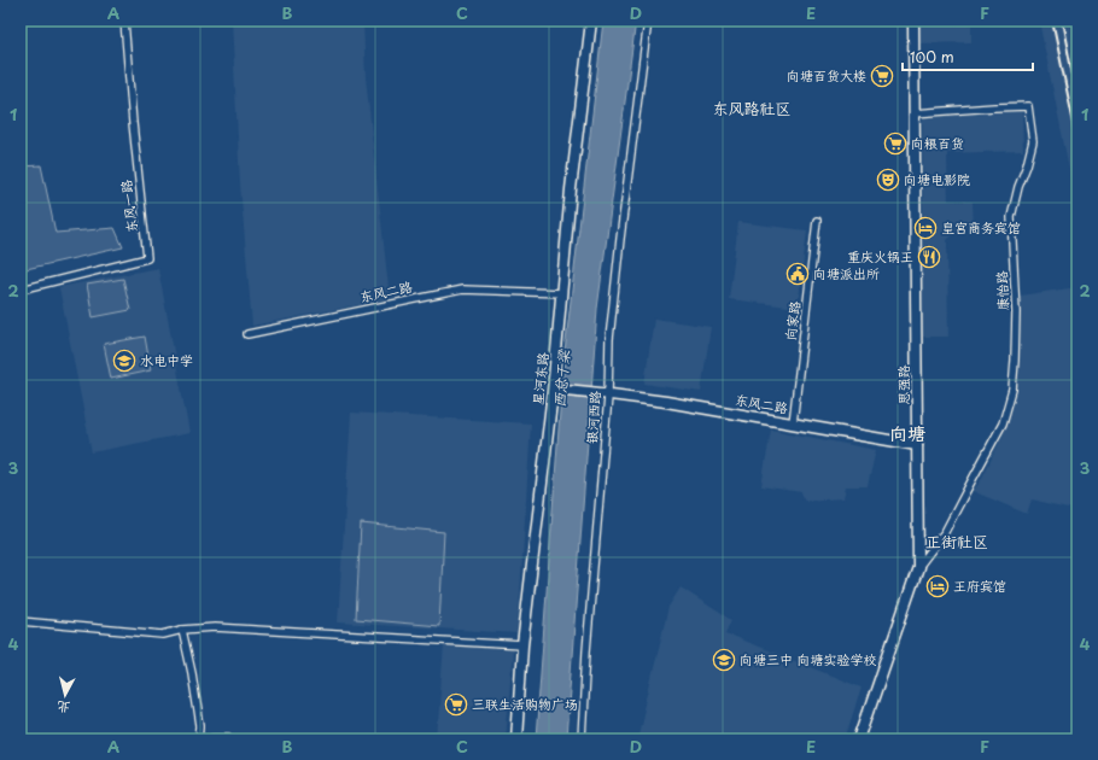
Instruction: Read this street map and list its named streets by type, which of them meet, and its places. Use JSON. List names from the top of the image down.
{
  "streets": {
    "street": [
      "东风一路",
      "康怡路",
      "东风二路",
      "向家路",
      "星河东路",
      "思强路",
      "银河西路"
    ]
  },
  "crossings": [
    ["康怡路", "思强路"],
    ["东风二路", "向家路"],
    ["东风二路", "星河东路"],
    ["东风二路", "思强路"],
    ["东风二路", "银河西路"]
  ],
  "districts": ["东风路社区", "向塘", "正街社区"],
  "water": ["西总干梁"],
  "places": {
    "supermarket": ["向塘百货大楼", "向粮百货", "三联生活购物广场"],
    "theatre": ["向塘电影院"],
    "hotel": ["皇宫商务宾馆", "王府宾馆"],
    "restaurant": ["重庆火锅王"],
    "public building": ["向塘派出所"],
    "school or university": ["水电中学", "向塘三中 向塘实验学校"]
  },
  "scale_bar": "100 m",
  "north": "bottom",
  "grid": {
    "columns": [
      "A",
      "B",
      "C",
      "D",
      "E",
      "F"
    ],
    "rows": [
      "1",
      "2",
      "3",
      "4"
    ]
  }
}
